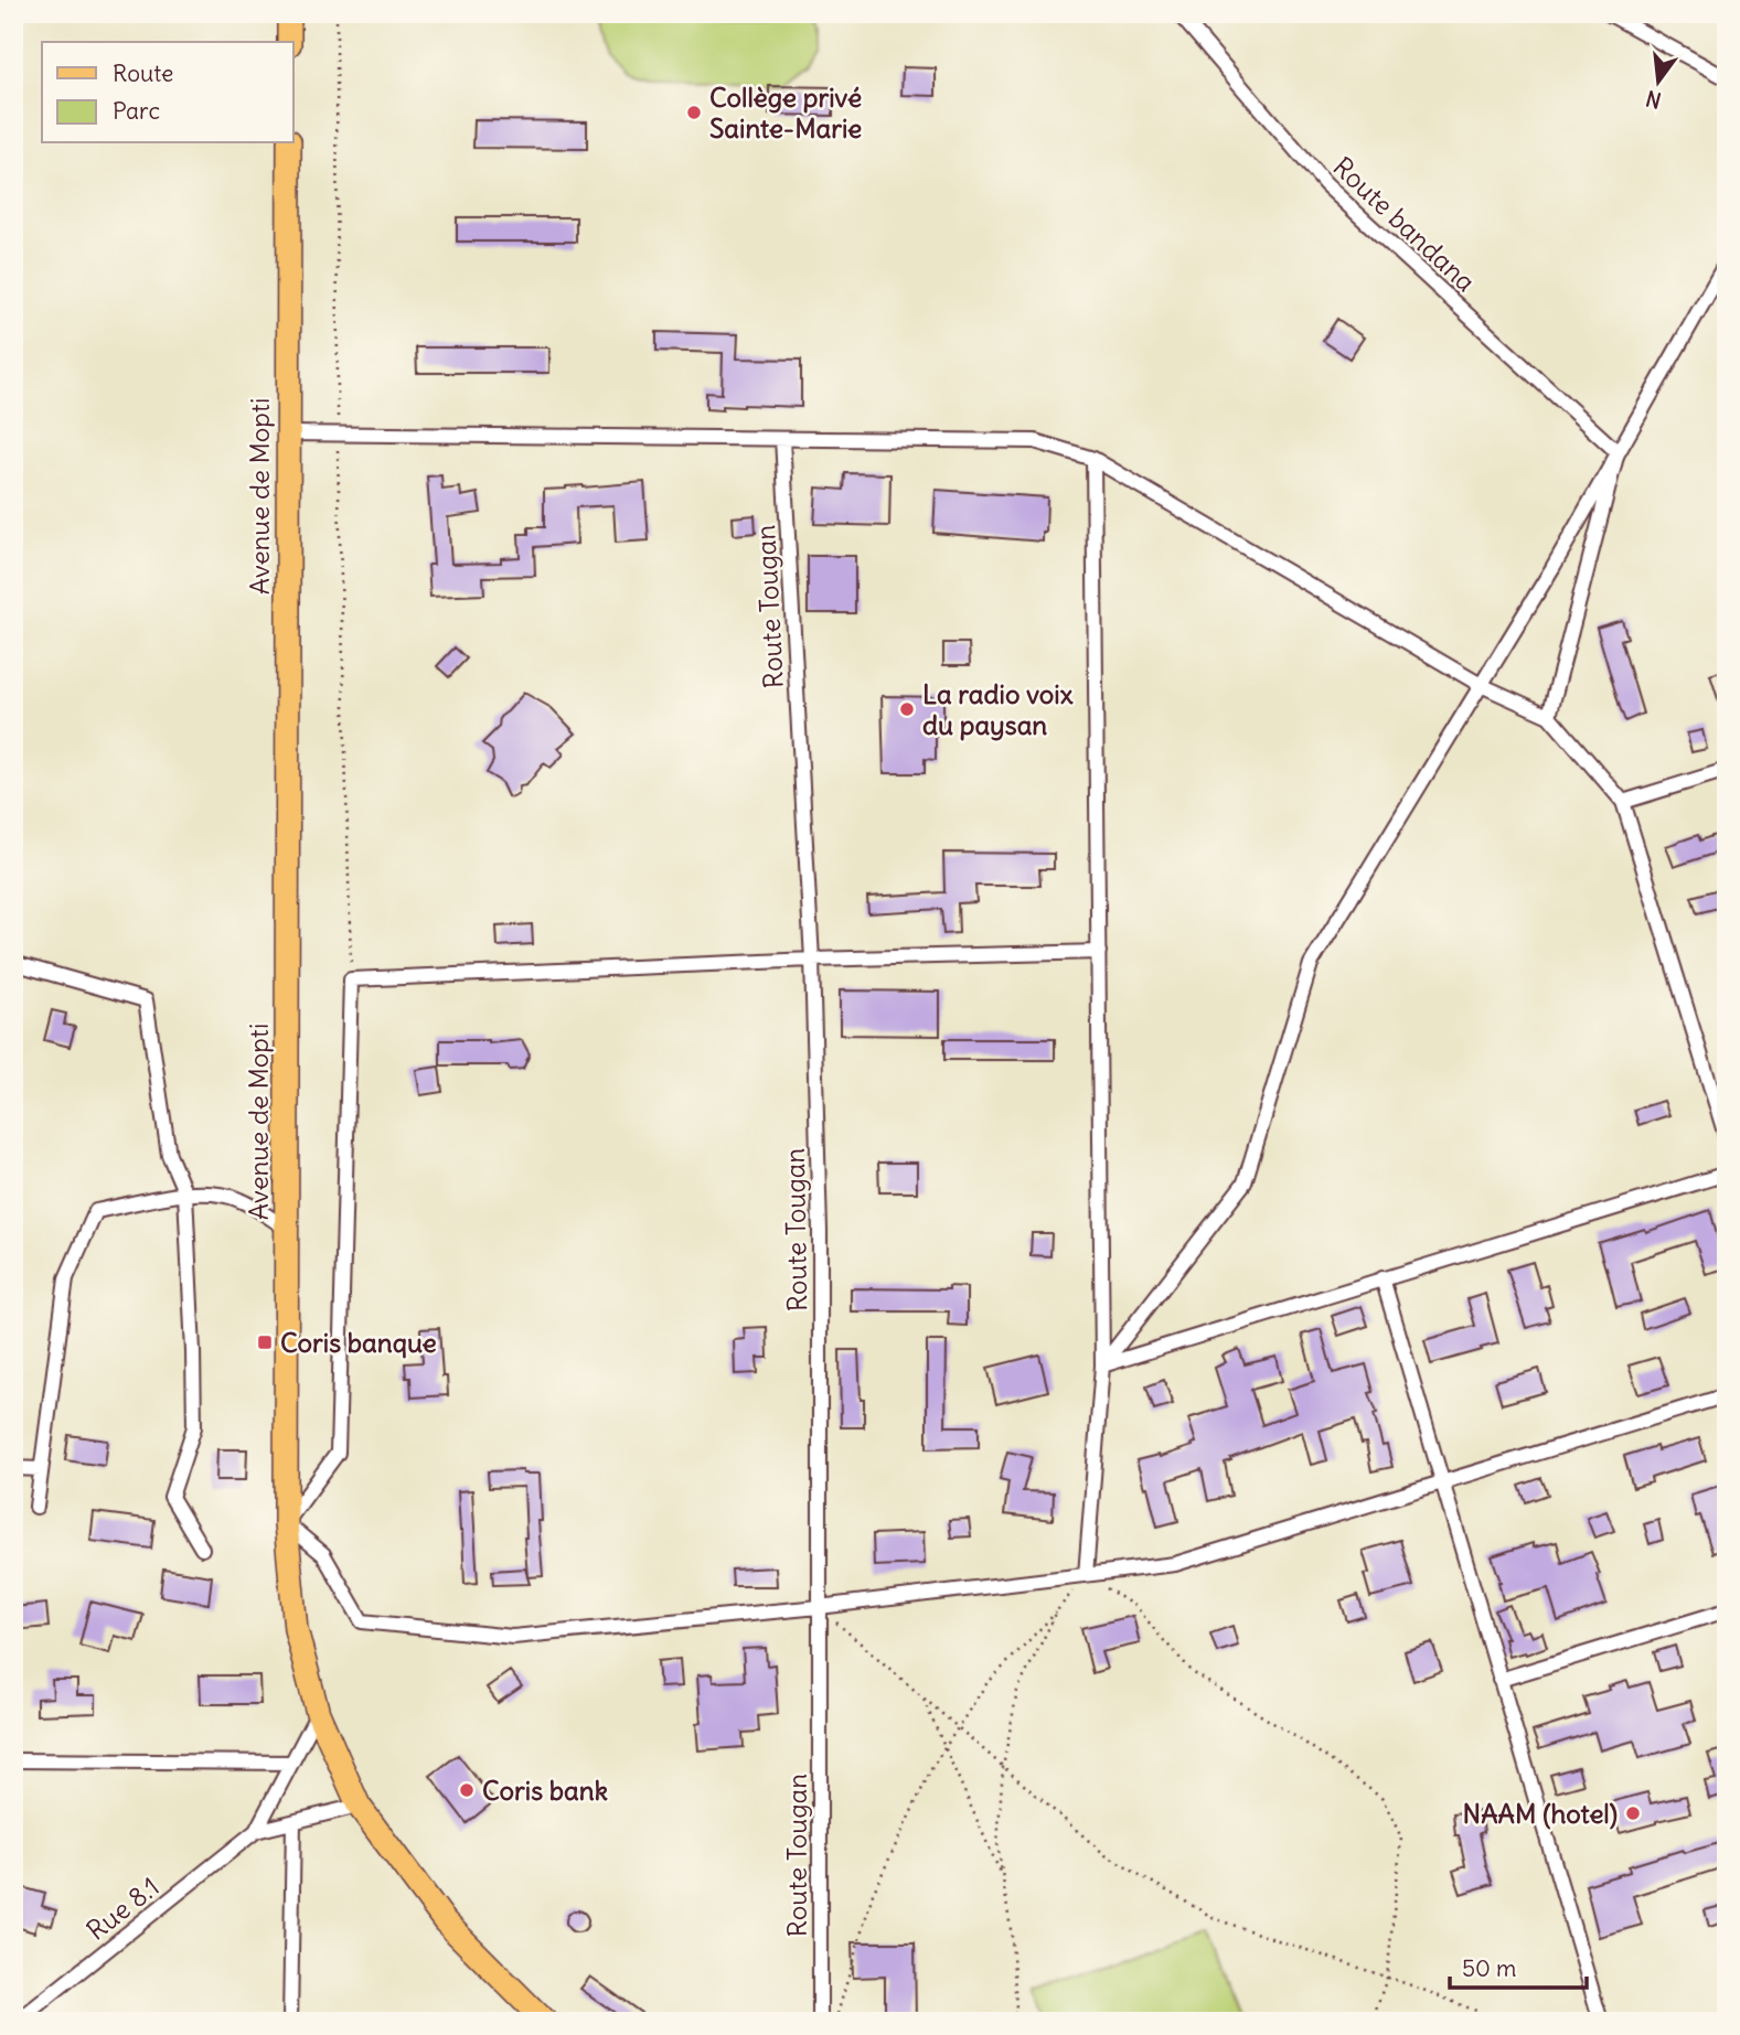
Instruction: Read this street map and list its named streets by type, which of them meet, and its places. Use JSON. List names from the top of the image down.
{
  "streets": {
    "main road": ["Avenue de Mopti"],
    "street": ["Route bandana", "Route Tougan", "Rue 8.1"]
  },
  "crossings": [
    ["Avenue de Mopti", "Rue 8.1"]
  ],
  "places": {
    "other": [
      "Collège privé Sainte-Marie",
      "La radio voix du paysan",
      "Coris bank",
      "NAAM (hotel)"
    ],
    "transit": ["Coris banque"]
  },
  "legend": ["Route", "Parc"],
  "scale_bar": "50 m",
  "north": "bottom"
}
